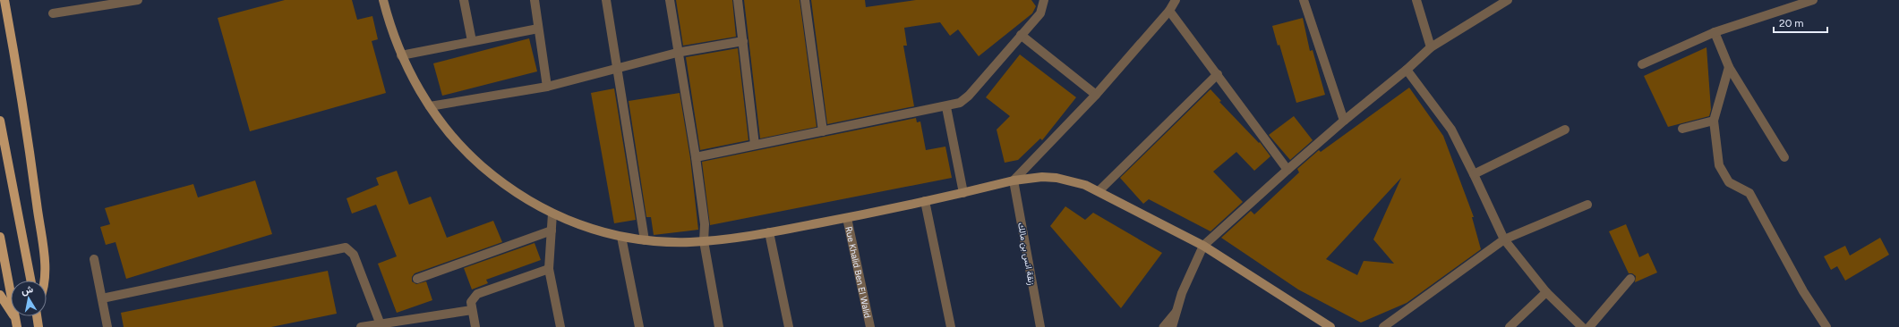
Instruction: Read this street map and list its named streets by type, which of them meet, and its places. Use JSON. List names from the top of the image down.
{
  "streets": {
    "street": ["زنقة انس بن مالك", "Rue Khalid Ben El Walid"]
  },
  "scale_bar": "20 m",
  "north": "top"
}
